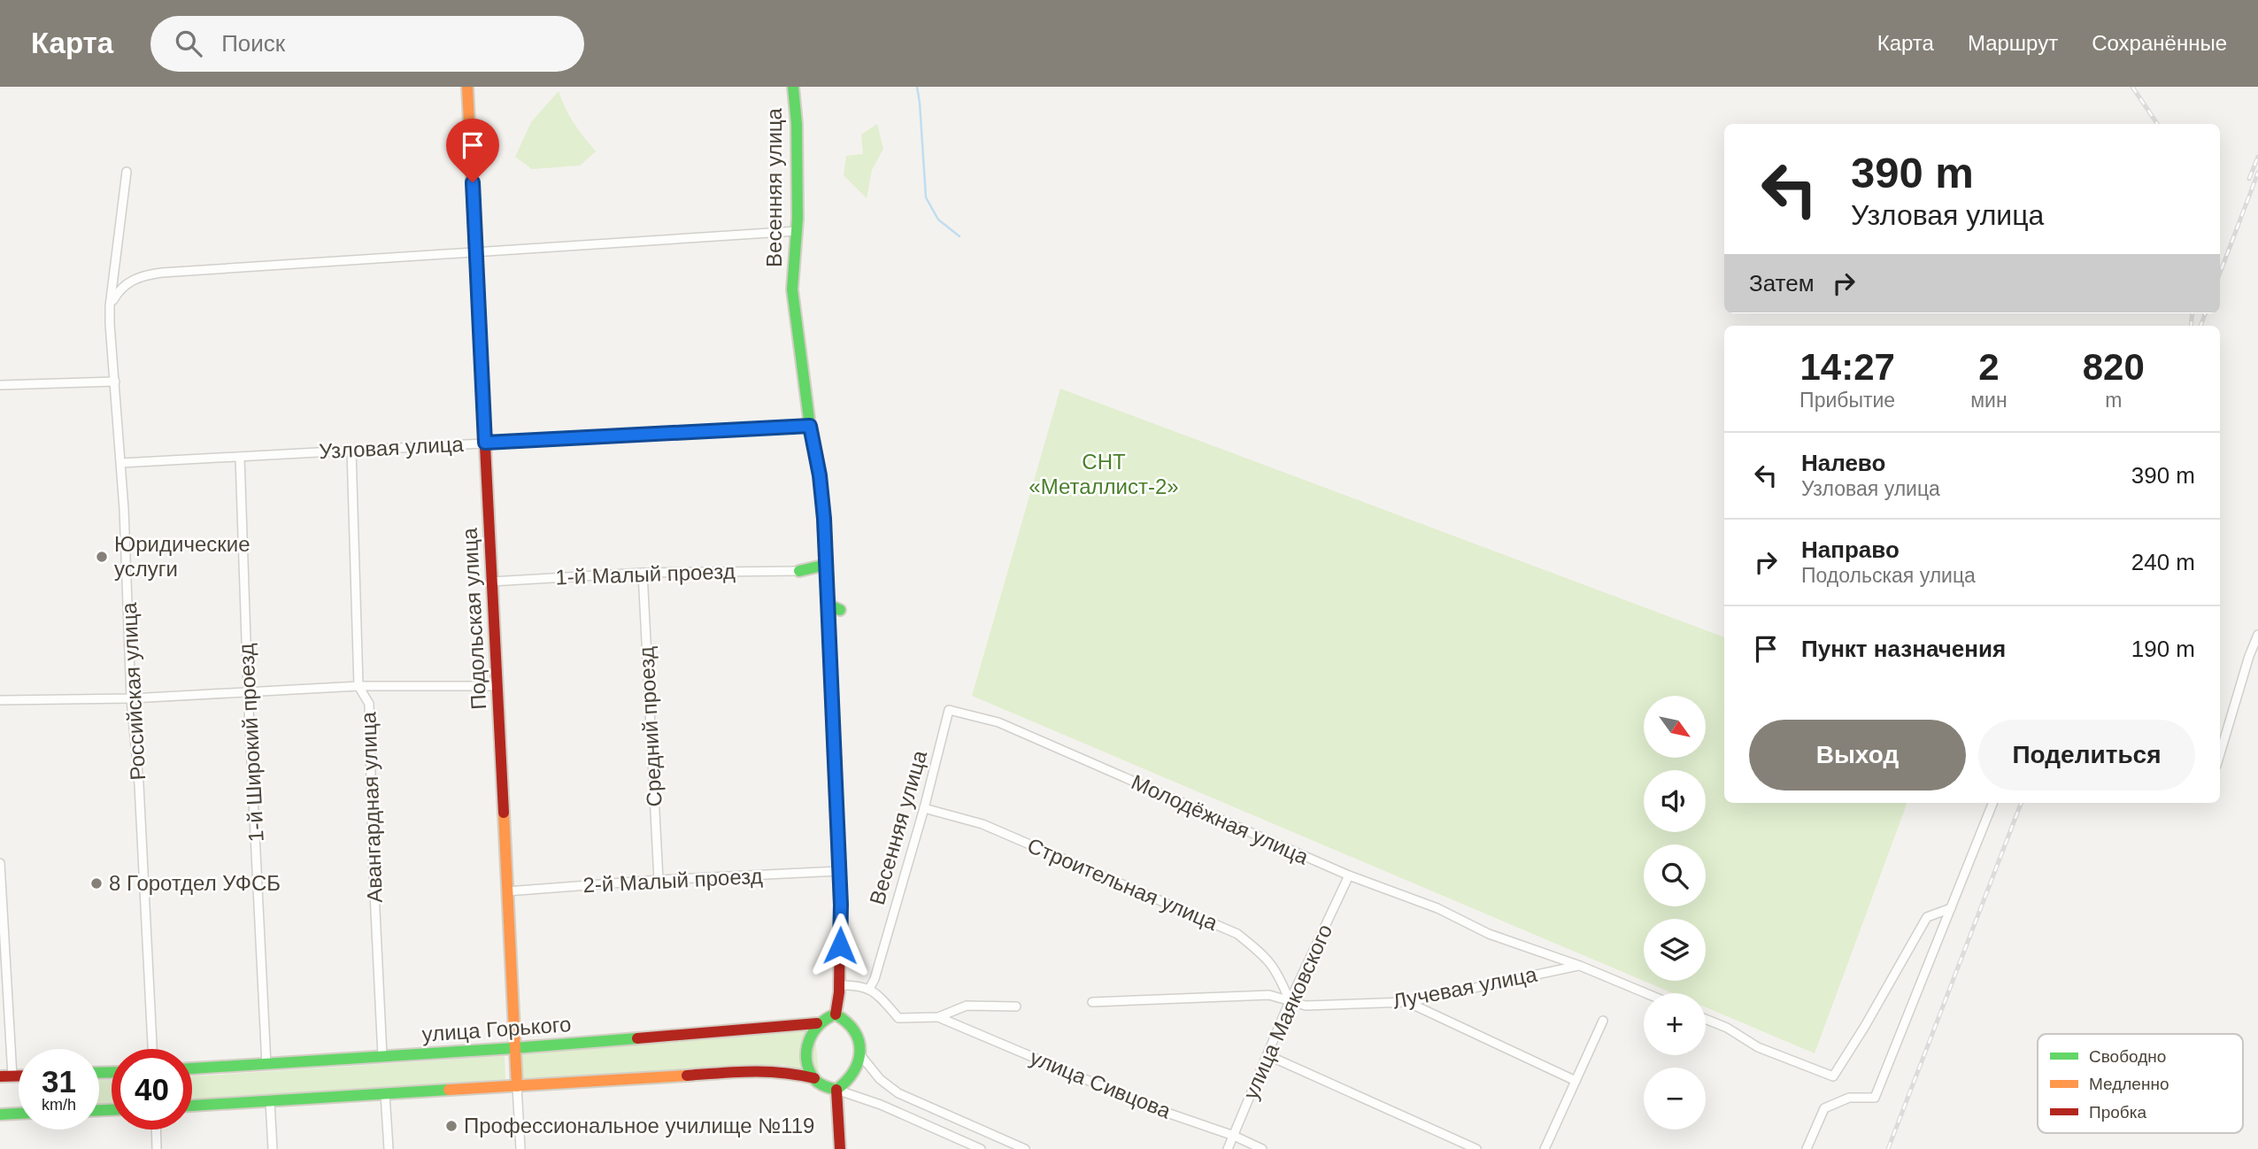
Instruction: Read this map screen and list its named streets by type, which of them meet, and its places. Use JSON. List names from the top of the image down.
{
  "streets": {
    "street": [
      "Весенняя улица",
      "Узловая улица",
      "1-й Малый проезд",
      "Подольская улица",
      "Российская улица",
      "Средний проезд",
      "1-й Широкий проезд",
      "Авангардная улица",
      "Молодёжная улица",
      "2-й Малый проезд",
      "Строительная улица",
      "Лучевая улица",
      "улица Маяковского",
      "улица Горького",
      "улица Сивцова"
    ]
  },
  "crossings": [
    ["Весенняя улица", "Узловая улица"],
    ["Весенняя улица", "Молодёжная улица"],
    ["Весенняя улица", "2-й Малый проезд"],
    ["Весенняя улица", "Строительная улица"],
    ["Весенняя улица", "улица Горького"],
    ["Узловая улица", "Подольская улица"],
    ["Узловая улица", "Российская улица"],
    ["Узловая улица", "1-й Широкий проезд"],
    ["Узловая улица", "Авангардная улица"],
    ["1-й Малый проезд", "Подольская улица"],
    ["1-й Малый проезд", "Средний проезд"],
    ["Подольская улица", "2-й Малый проезд"],
    ["Подольская улица", "улица Горького"],
    ["Средний проезд", "2-й Малый проезд"],
    ["1-й Широкий проезд", "улица Горького"],
    ["Авангардная улица", "улица Горького"],
    ["Молодёжная улица", "Лучевая улица"],
    ["Молодёжная улица", "улица Маяковского"],
    ["Строительная улица", "Лучевая улица"],
    ["Строительная улица", "улица Маяковского"],
    ["Лучевая улица", "улица Маяковского"],
    ["улица Маяковского", "улица Сивцова"]
  ],
  "parks": ["СНТ «Металлист-2»"],
  "places": ["Юридические услуги", "8 Горотдел УФСБ", "Профессиональное училище №119"],
  "legend": ["Свободно", "Медленно", "Пробка"],
  "north": "bottom right",
  "page": {
    "header": "Карта",
    "search": "Поиск",
    "nav": ["Карта", "Маршрут", "Сохранённые"],
    "turn": ["390 m", "Узловая улица"],
    "then": "Затем",
    "eta": [
      "14:27",
      "Прибытие",
      "2",
      "мин",
      "820",
      "m"
    ],
    "list": [
      {
        "name": "Налево",
        "note": "Узловая улица",
        "value": "390 m"
      },
      {
        "name": "Направо",
        "note": "Подольская улица",
        "value": "240 m"
      },
      {
        "name": "Пункт назначения",
        "value": "190 m"
      }
    ],
    "map_buttons": ["+", "−"],
    "buttons": ["Выход", "Поделиться"],
    "speed": "31 km/h",
    "limit": "40"
  }
}
